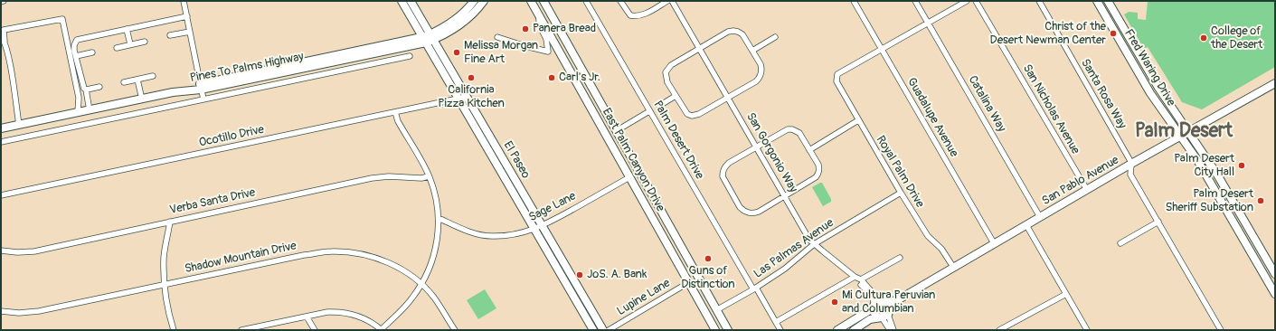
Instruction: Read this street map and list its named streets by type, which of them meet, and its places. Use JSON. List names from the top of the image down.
{
  "streets": {
    "main road": [
      "Pines To Palms Highway",
      "Fred Waring Drive",
      "El Paseo",
      "East Palm Canyon Drive",
      "San Pablo Avenue"
    ],
    "street": [
      "Santa Rosa Way",
      "Catalina Way",
      "San Nicholas Avenue",
      "Guadalupe Avenue",
      "Ocotillo Drive",
      "Palm Desert Drive",
      "San Gorgonio Way",
      "Royal Palm Drive",
      "Verba Santa Drive",
      "Sage Lane",
      "Las Palmas Avenue",
      "Shadow Mountain Drive",
      "Lupine Lane"
    ]
  },
  "crossings": [
    ["Pines To Palms Highway", "El Paseo"],
    ["Fred Waring Drive", "San Pablo Avenue"],
    ["Santa Rosa Way", "San Pablo Avenue"],
    ["Catalina Way", "San Pablo Avenue"],
    ["San Nicholas Avenue", "San Pablo Avenue"],
    ["Guadalupe Avenue", "Royal Palm Drive"],
    ["Guadalupe Avenue", "San Pablo Avenue"],
    ["Ocotillo Drive", "El Paseo"],
    ["Palm Desert Drive", "Las Palmas Avenue"],
    ["San Gorgonio Way", "San Pablo Avenue"],
    ["San Gorgonio Way", "Las Palmas Avenue"],
    ["El Paseo", "Sage Lane"],
    ["East Palm Canyon Drive", "Sage Lane"],
    ["East Palm Canyon Drive", "Las Palmas Avenue"],
    ["East Palm Canyon Drive", "Lupine Lane"],
    ["Royal Palm Drive", "San Pablo Avenue"],
    ["Royal Palm Drive", "Las Palmas Avenue"]
  ],
  "districts": ["Palm Desert"],
  "places": [
    "Panera Bread",
    "Christ of the Desert Newman Center",
    "College of the Desert",
    "Melissa Morgan Fine Art",
    "California Pizza Kitchen",
    "Carl's Jr.",
    "Palm Desert City Hall",
    "Palm Desert Sheriff Substation",
    "Guns of Distinction",
    "JoS. A. Bank",
    "Mi Cultura Peruvian and Columbian"
  ]
}
